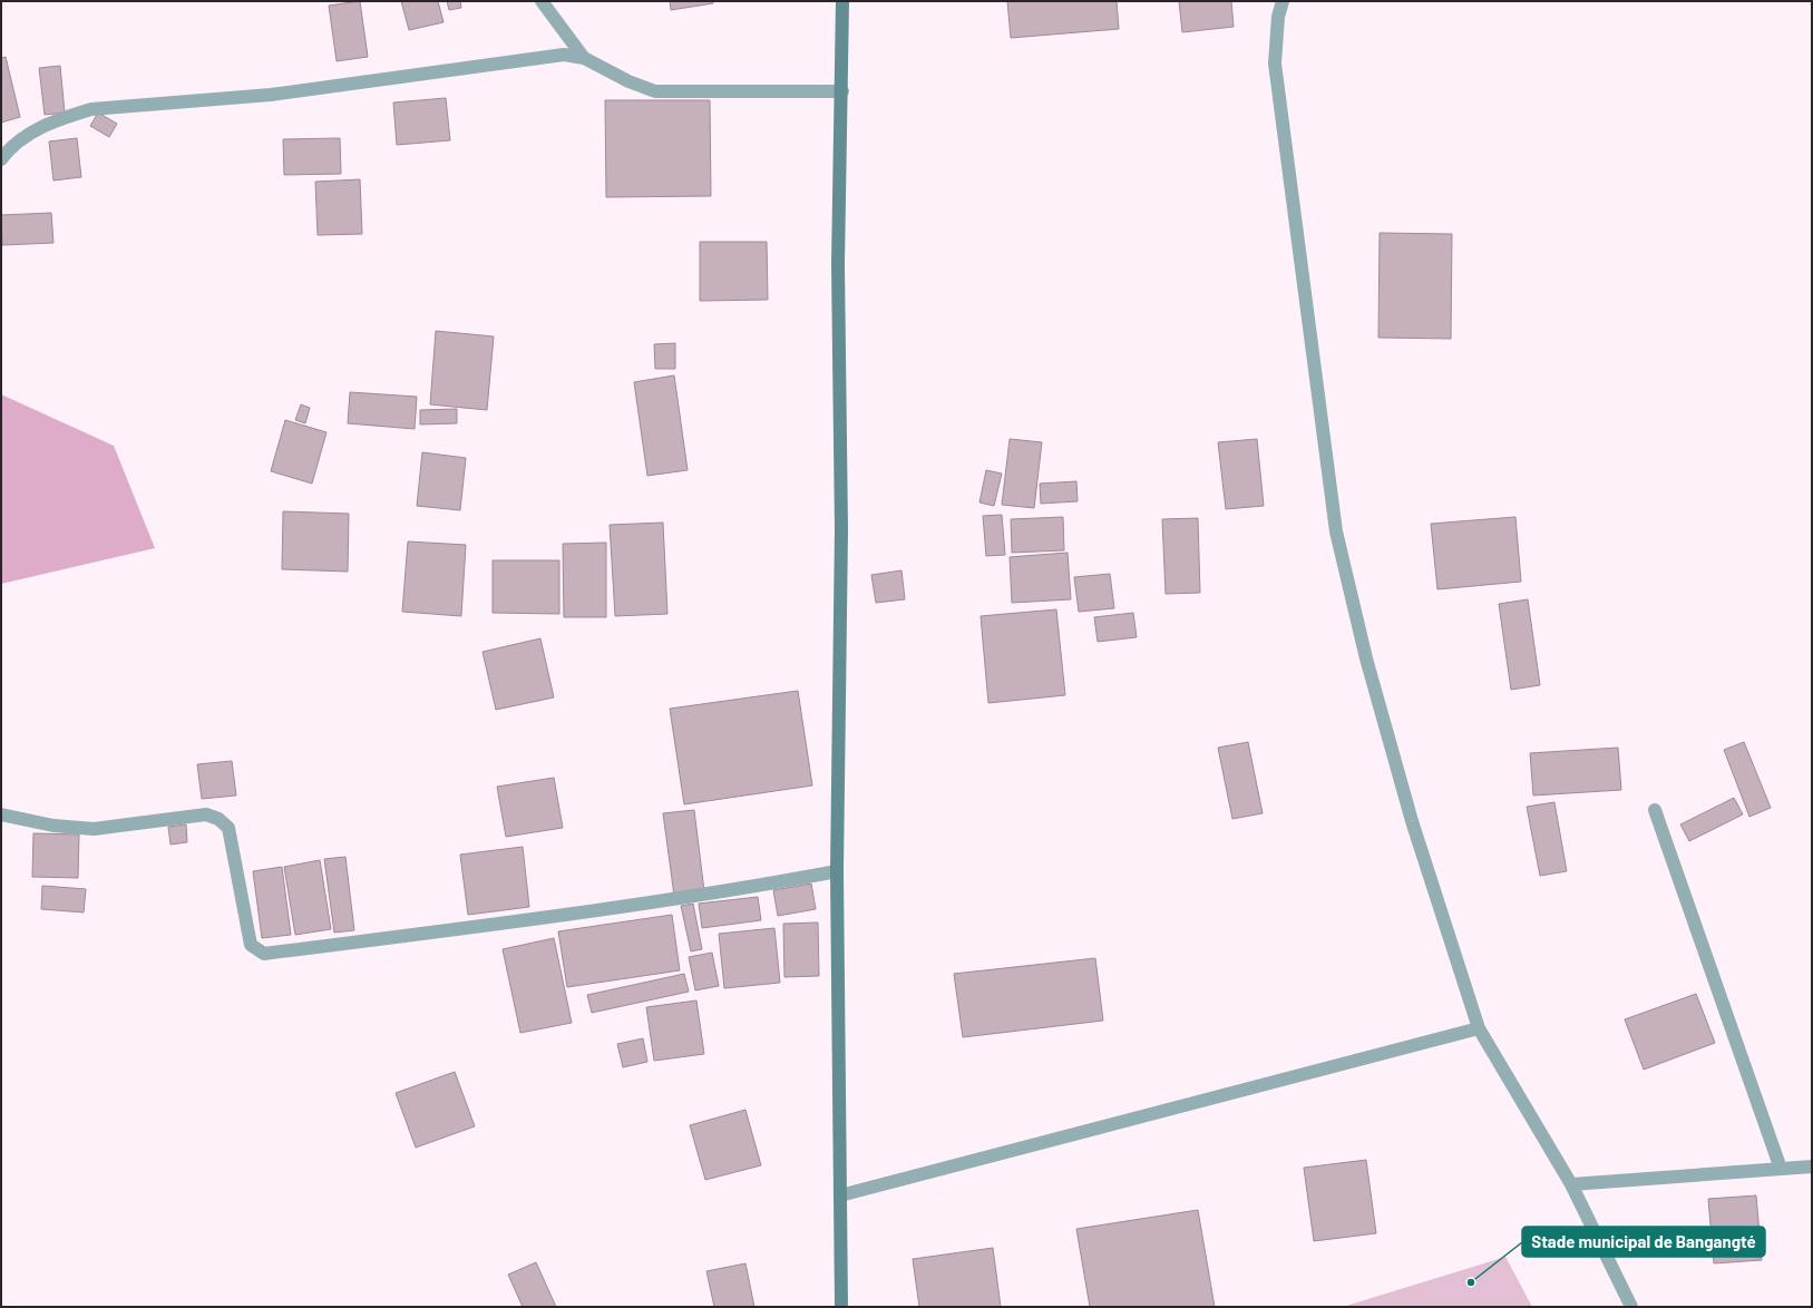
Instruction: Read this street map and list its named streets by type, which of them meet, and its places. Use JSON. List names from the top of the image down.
{
  "places": ["Stade municipal de Bangangté"]
}
